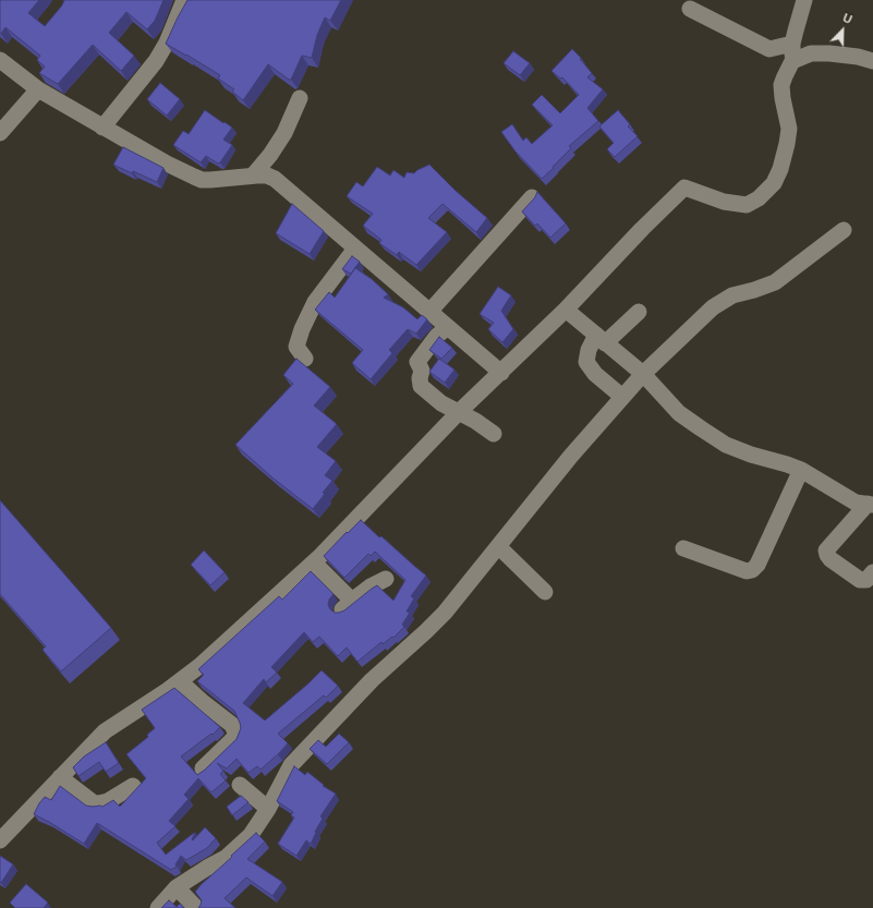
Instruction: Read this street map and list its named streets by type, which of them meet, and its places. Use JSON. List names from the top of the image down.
{
  "north": "top right"
}
